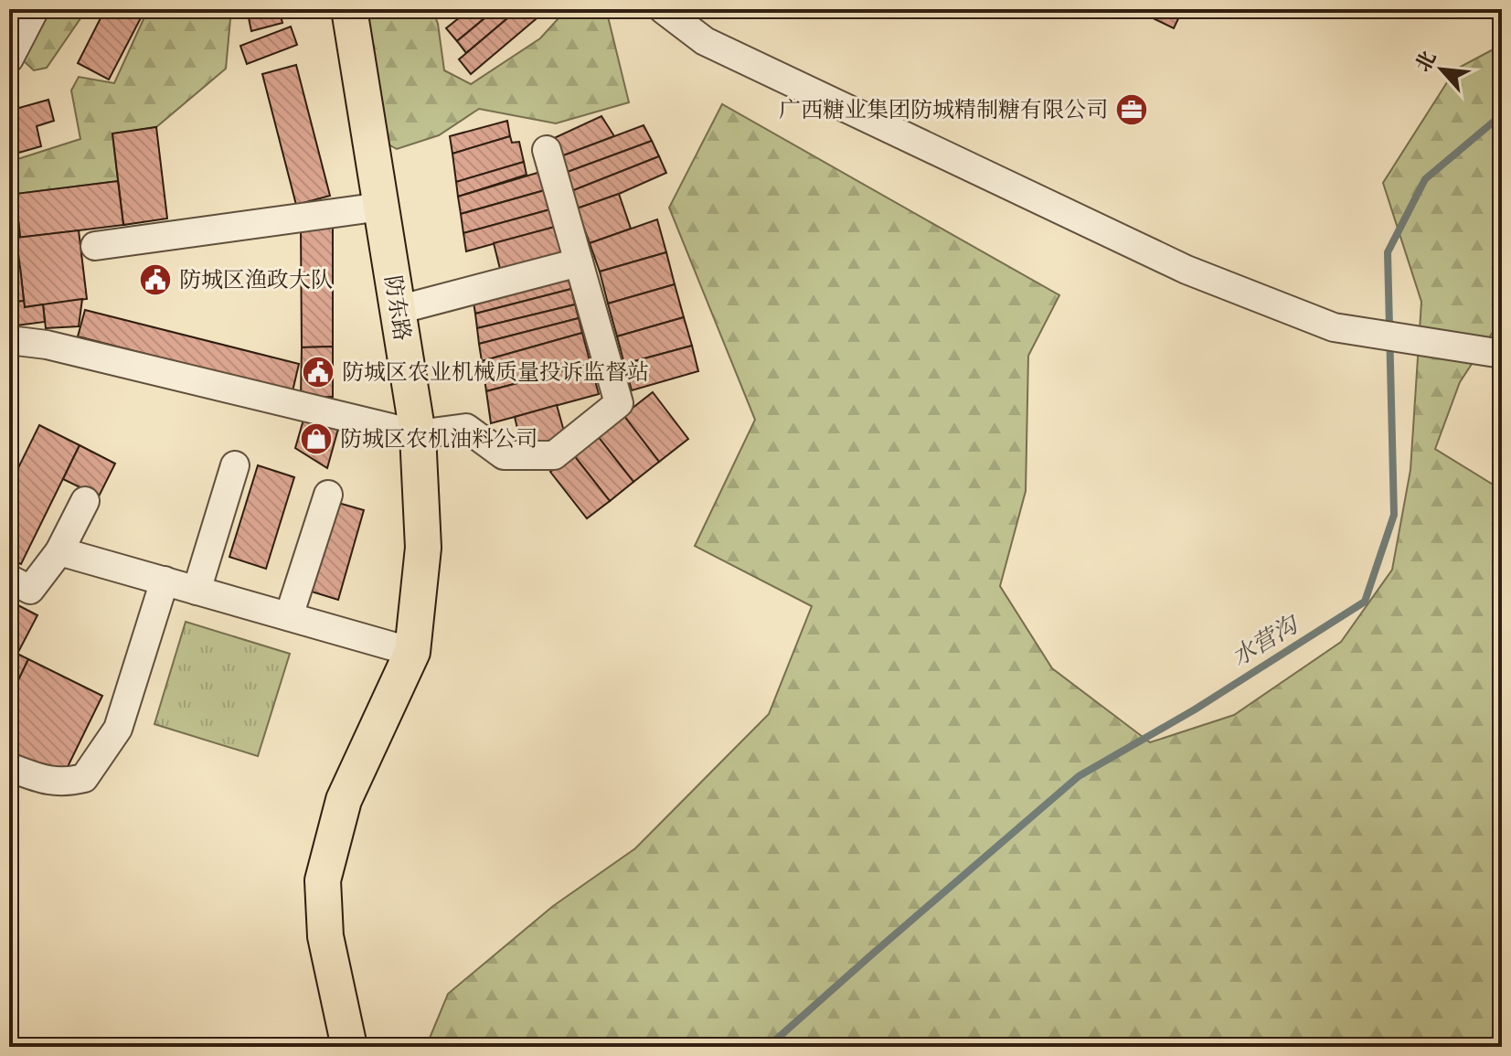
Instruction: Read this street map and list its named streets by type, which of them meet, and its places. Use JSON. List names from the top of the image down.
{
  "streets": {
    "main road": ["防东路"]
  },
  "water": ["水营沟"],
  "places": {
    "office": ["广西糖业集团防城精制糖有限公司"],
    "public building": ["防城区渔政大队", "防城区农业机械质量投诉监督站"],
    "shop": ["防城区农机油料公司"]
  },
  "north": "top left"
}
